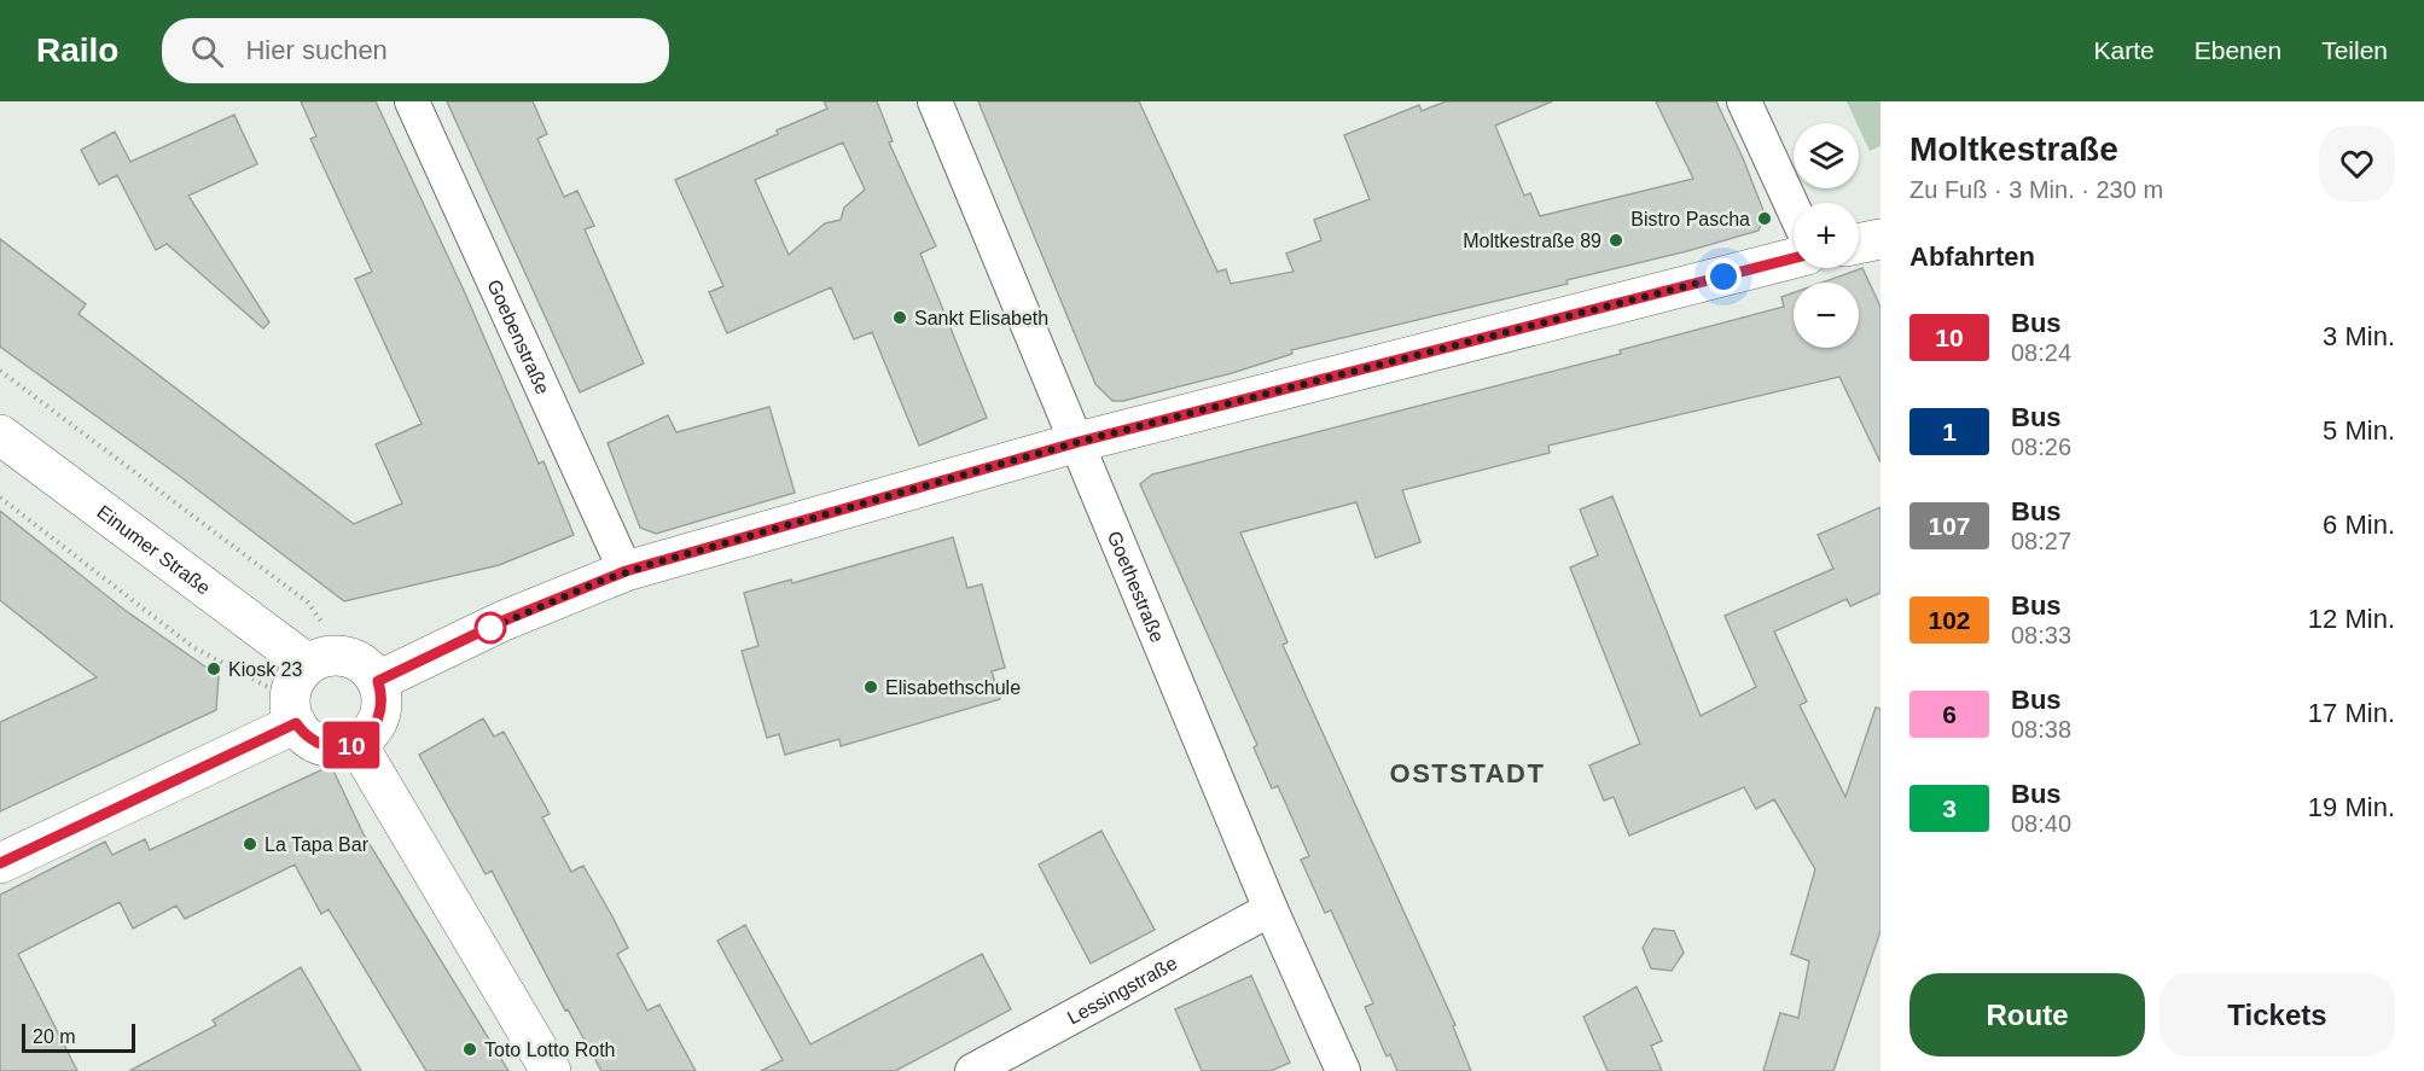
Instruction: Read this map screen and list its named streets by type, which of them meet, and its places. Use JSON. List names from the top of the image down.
{
  "streets": {
    "street": [
      "Goebenstraße",
      "Einumer Straße",
      "Goethestraße",
      "Lessingstraße"
    ]
  },
  "crossings": [
    ["Goethestraße", "Lessingstraße"]
  ],
  "districts": ["OSTSTADT"],
  "places": [
    "Bistro Pascha",
    "Moltkestraße 89",
    "Sankt Elisabeth",
    "Kiosk 23",
    "Elisabethschule",
    "La Tapa Bar",
    "Toto Lotto Roth"
  ],
  "lines": ["bus line 10"],
  "scale_bar": "20 m",
  "page": {
    "header": "Railo",
    "search": "Hier suchen",
    "nav": ["Karte", "Ebenen", "Teilen"],
    "on_map": "10",
    "heading": [
      ["Moltkestraße", "Zu Fuß · 3 Min. · 230 m"],
      "Abfahrten"
    ],
    "map_buttons": ["+", "−"],
    "list": [
      {
        "mark": "10",
        "name": "Bus",
        "note": "08:24",
        "value": "3 Min."
      },
      {
        "mark": "1",
        "name": "Bus",
        "note": "08:26",
        "value": "5 Min."
      },
      {
        "mark": "107",
        "name": "Bus",
        "note": "08:27",
        "value": "6 Min."
      },
      {
        "mark": "102",
        "name": "Bus",
        "note": "08:33",
        "value": "12 Min."
      },
      {
        "mark": "6",
        "name": "Bus",
        "note": "08:38",
        "value": "17 Min."
      },
      {
        "mark": "3",
        "name": "Bus",
        "note": "08:40",
        "value": "19 Min."
      }
    ],
    "buttons": ["Route", "Tickets"],
    "scale": "20 m"
  }
}
